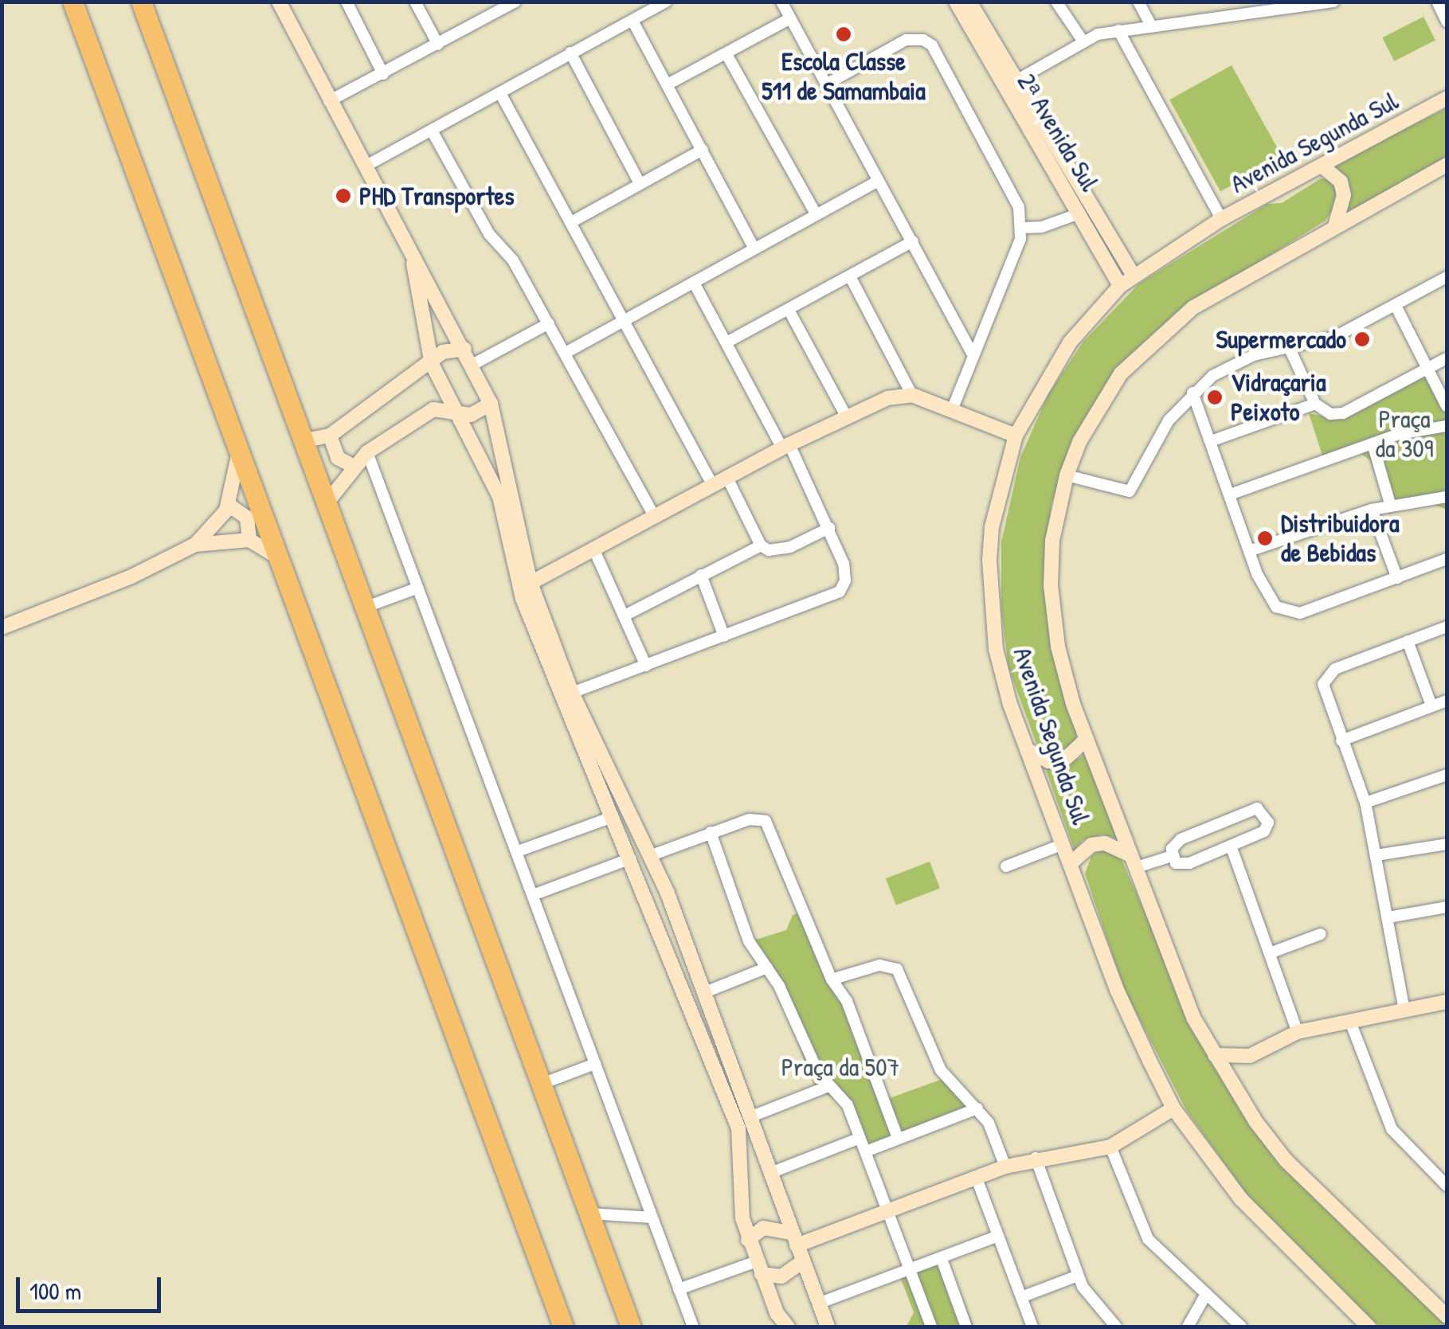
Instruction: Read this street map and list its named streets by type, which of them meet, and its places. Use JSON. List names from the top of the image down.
{
  "streets": {
    "street": ["2ᵃ Avenida Sul", "Avenida Segunda Sul"]
  },
  "crossings": [
    ["2ᵃ Avenida Sul", "Avenida Segunda Sul"]
  ],
  "parks": ["Praça da 309", "Praça da 507"],
  "places": [
    "Escola Classe 511 de Samambaia",
    "PHD Transportes",
    "Supermercado",
    "Vidraçaria Peixoto",
    "Distribuidora de Bebidas"
  ],
  "scale_bar": "100 m"
}
